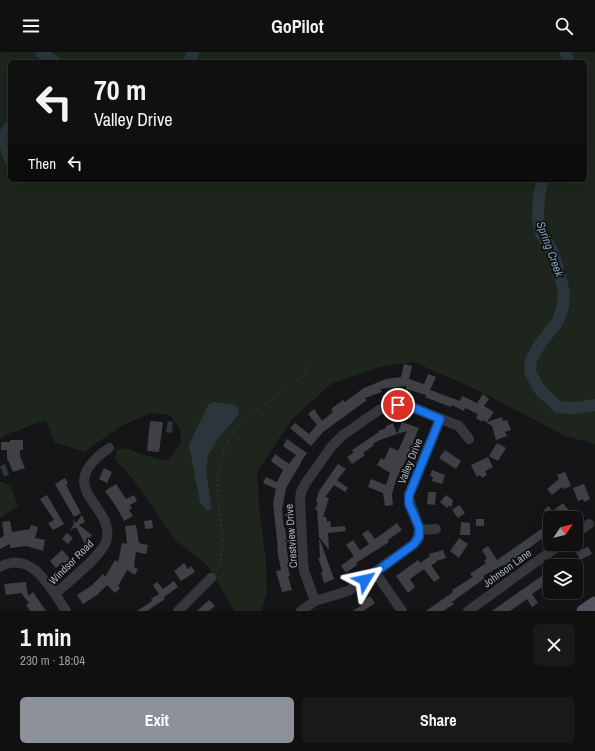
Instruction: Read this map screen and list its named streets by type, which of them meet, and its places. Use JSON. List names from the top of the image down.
{
  "streets": {
    "street": [
      "Valley Drive",
      "Crestview Drive",
      "Windsor Road",
      "Johnson Lane"
    ]
  },
  "crossings": [
    ["Valley Drive", "Crestview Drive"]
  ],
  "water": ["Spring Creek"],
  "north": "top right",
  "page": {
    "header": "GoPilot",
    "turn": ["70 m", "Valley Drive"],
    "then": "Then",
    "heading": ["1 min", "230 m · 18:04"],
    "buttons": ["Exit", "Share"]
  }
}
